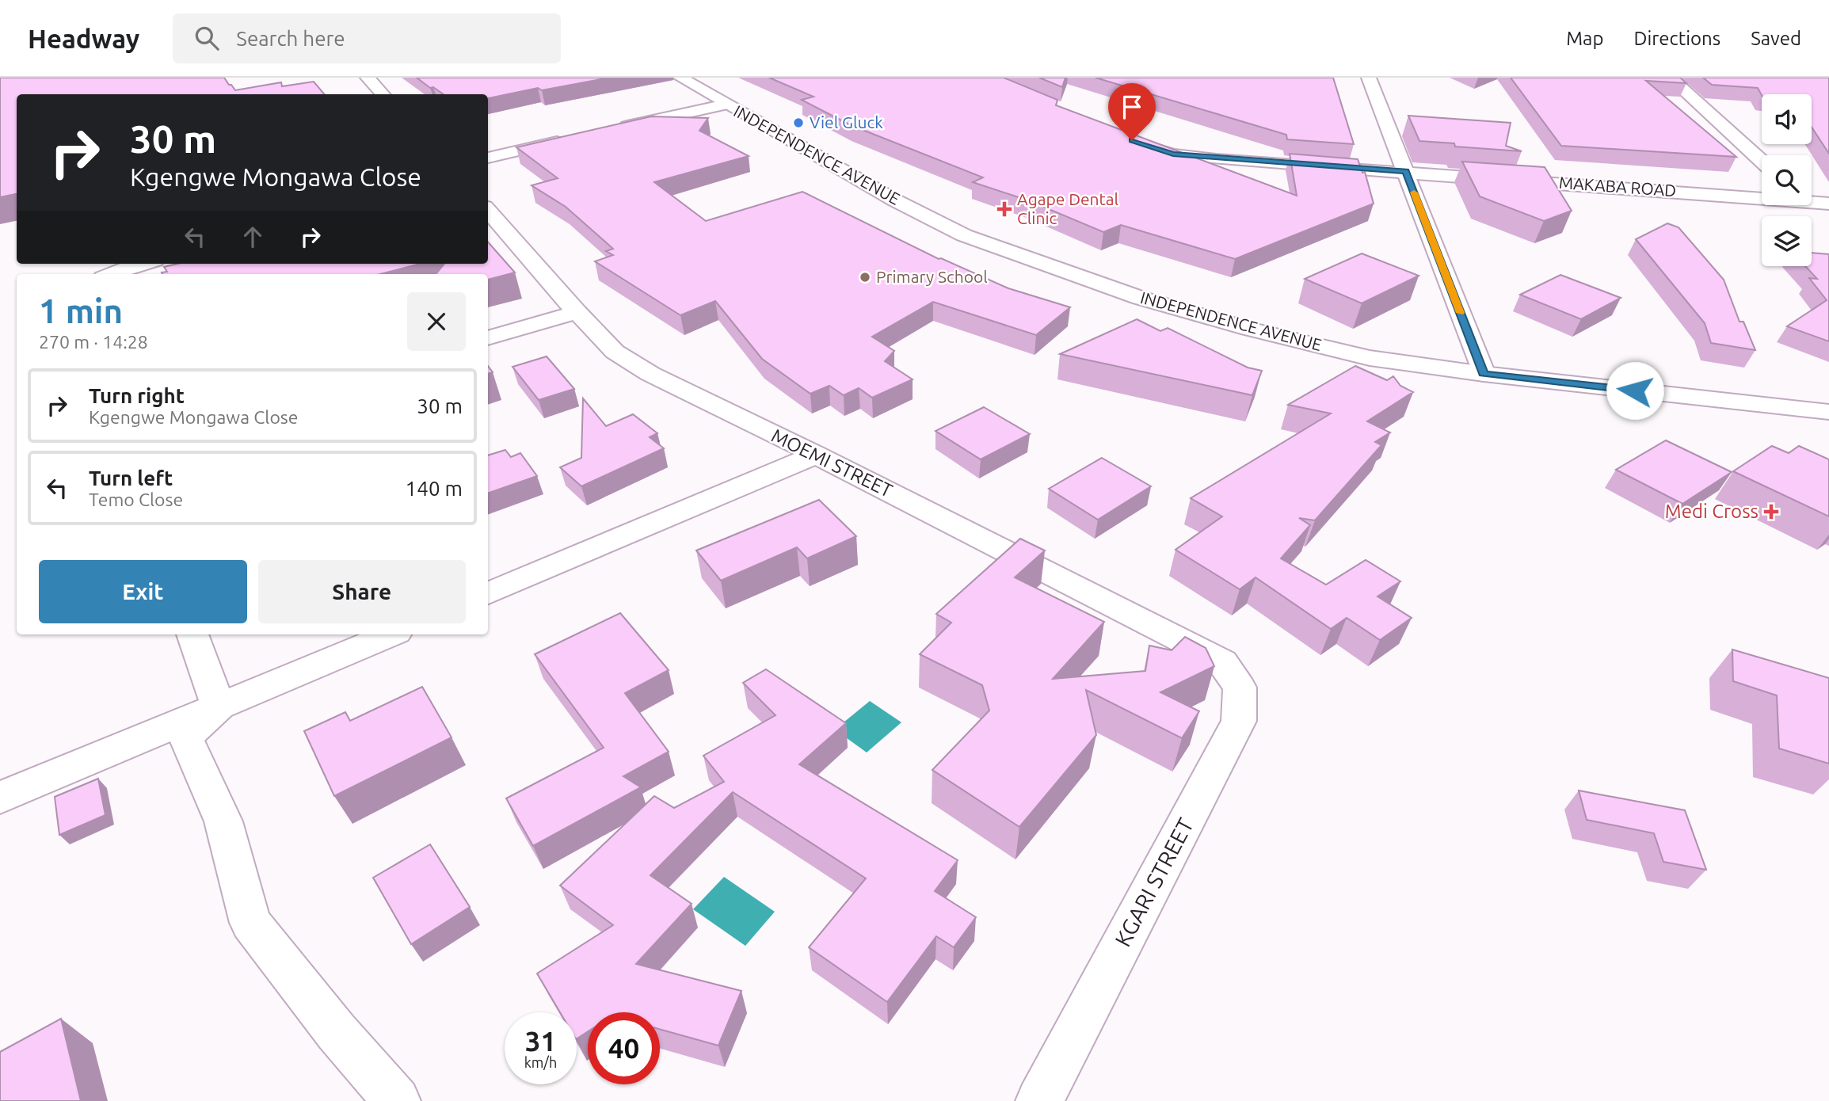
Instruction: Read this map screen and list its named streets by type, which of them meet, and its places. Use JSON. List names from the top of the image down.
{
  "streets": {
    "street": [
      "INDEPENDENCE AVENUE",
      "MAKABA ROAD",
      "MOEMI STREET",
      "KGARI STREET"
    ]
  },
  "crossings": [
    ["MOEMI STREET", "KGARI STREET"]
  ],
  "places": {
    "other": ["Viel Gluck", "Primary School"],
    "health": ["Agape Dental Clinic", "Medi Cross"]
  },
  "page": {
    "header": "Headway",
    "search": "Search here",
    "nav": ["Map", "Directions", "Saved"],
    "turn": ["30 m", "Kgengwe Mongawa Close"],
    "heading": ["1 min", "270 m · 14:28"],
    "list": [
      {
        "name": "Turn right",
        "note": "Kgengwe Mongawa Close",
        "value": "30 m"
      },
      {
        "name": "Turn left",
        "note": "Temo Close",
        "value": "140 m"
      }
    ],
    "buttons": ["Exit", "Share"],
    "speed": "31 km/h",
    "limit": "40"
  }
}
